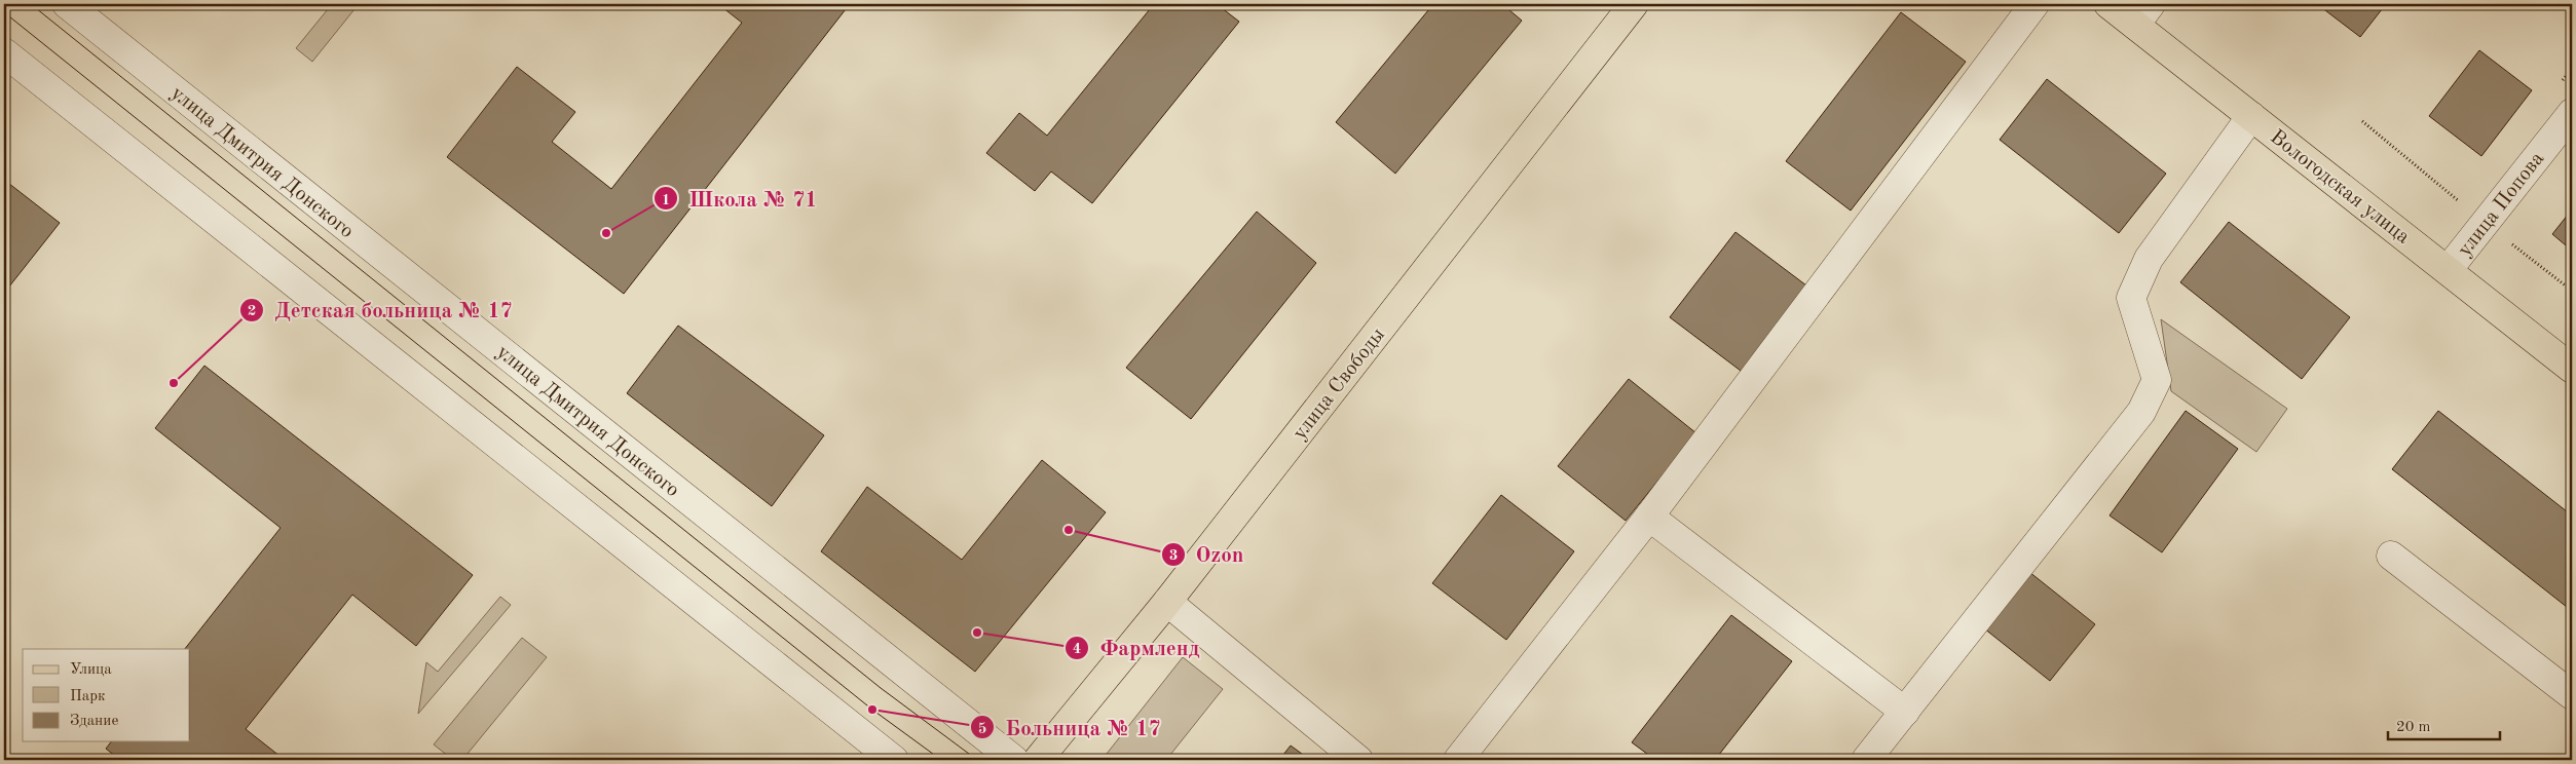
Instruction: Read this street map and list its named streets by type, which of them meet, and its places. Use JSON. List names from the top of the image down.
{
  "streets": {
    "main road": ["Вологодская улица", "улица Свободы"],
    "street": ["улица Дмитрия Донского", "улица Попова"]
  },
  "crossings": [
    ["Вологодская улица", "улица Попова"]
  ],
  "places": [
    "Школа № 71",
    "Детская больница № 17",
    "Ozon",
    "Фармленд",
    "Больница № 17"
  ],
  "legend": ["Улица", "Парк", "Здание"],
  "scale_bar": "20 m"
}
